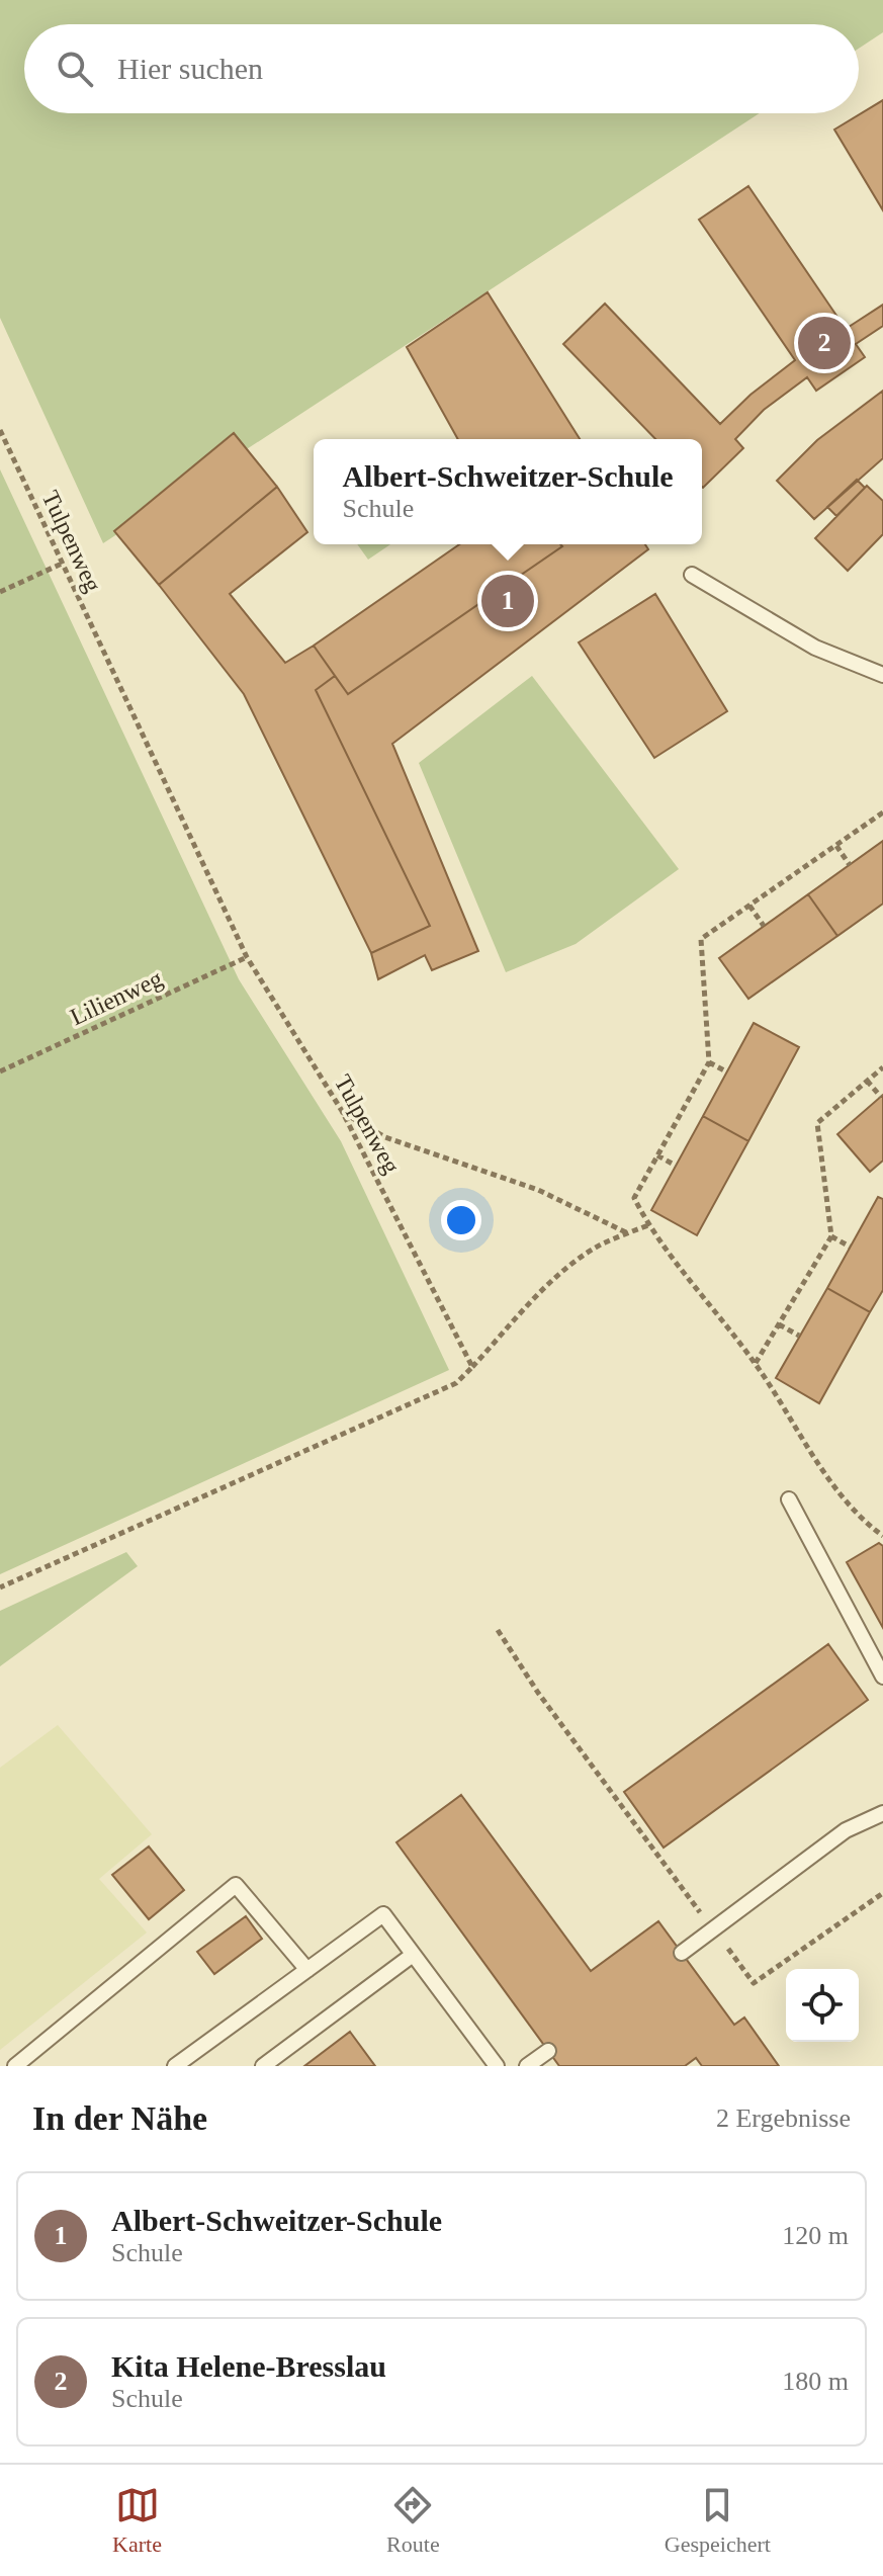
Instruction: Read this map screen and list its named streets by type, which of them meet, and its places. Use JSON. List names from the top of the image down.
{
  "streets": {
    "path": ["Tulpenweg", "Lilienweg"]
  },
  "crossings": [
    ["Tulpenweg", "Lilienweg"]
  ],
  "page": {
    "search": "Hier suchen",
    "pins": ["2", "1"],
    "popup": ["Albert-Schweitzer-Schule", "Schule"],
    "heading": ["In der Nähe", "2 Ergebnisse"],
    "list": [
      {
        "mark": "1",
        "name": "Albert-Schweitzer-Schule",
        "note": "Schule",
        "value": "120 m"
      },
      {
        "mark": "2",
        "name": "Kita Helene-Bresslau",
        "note": "Schule",
        "value": "180 m"
      }
    ],
    "nav": ["Karte", "Route", "Gespeichert"]
  }
}
